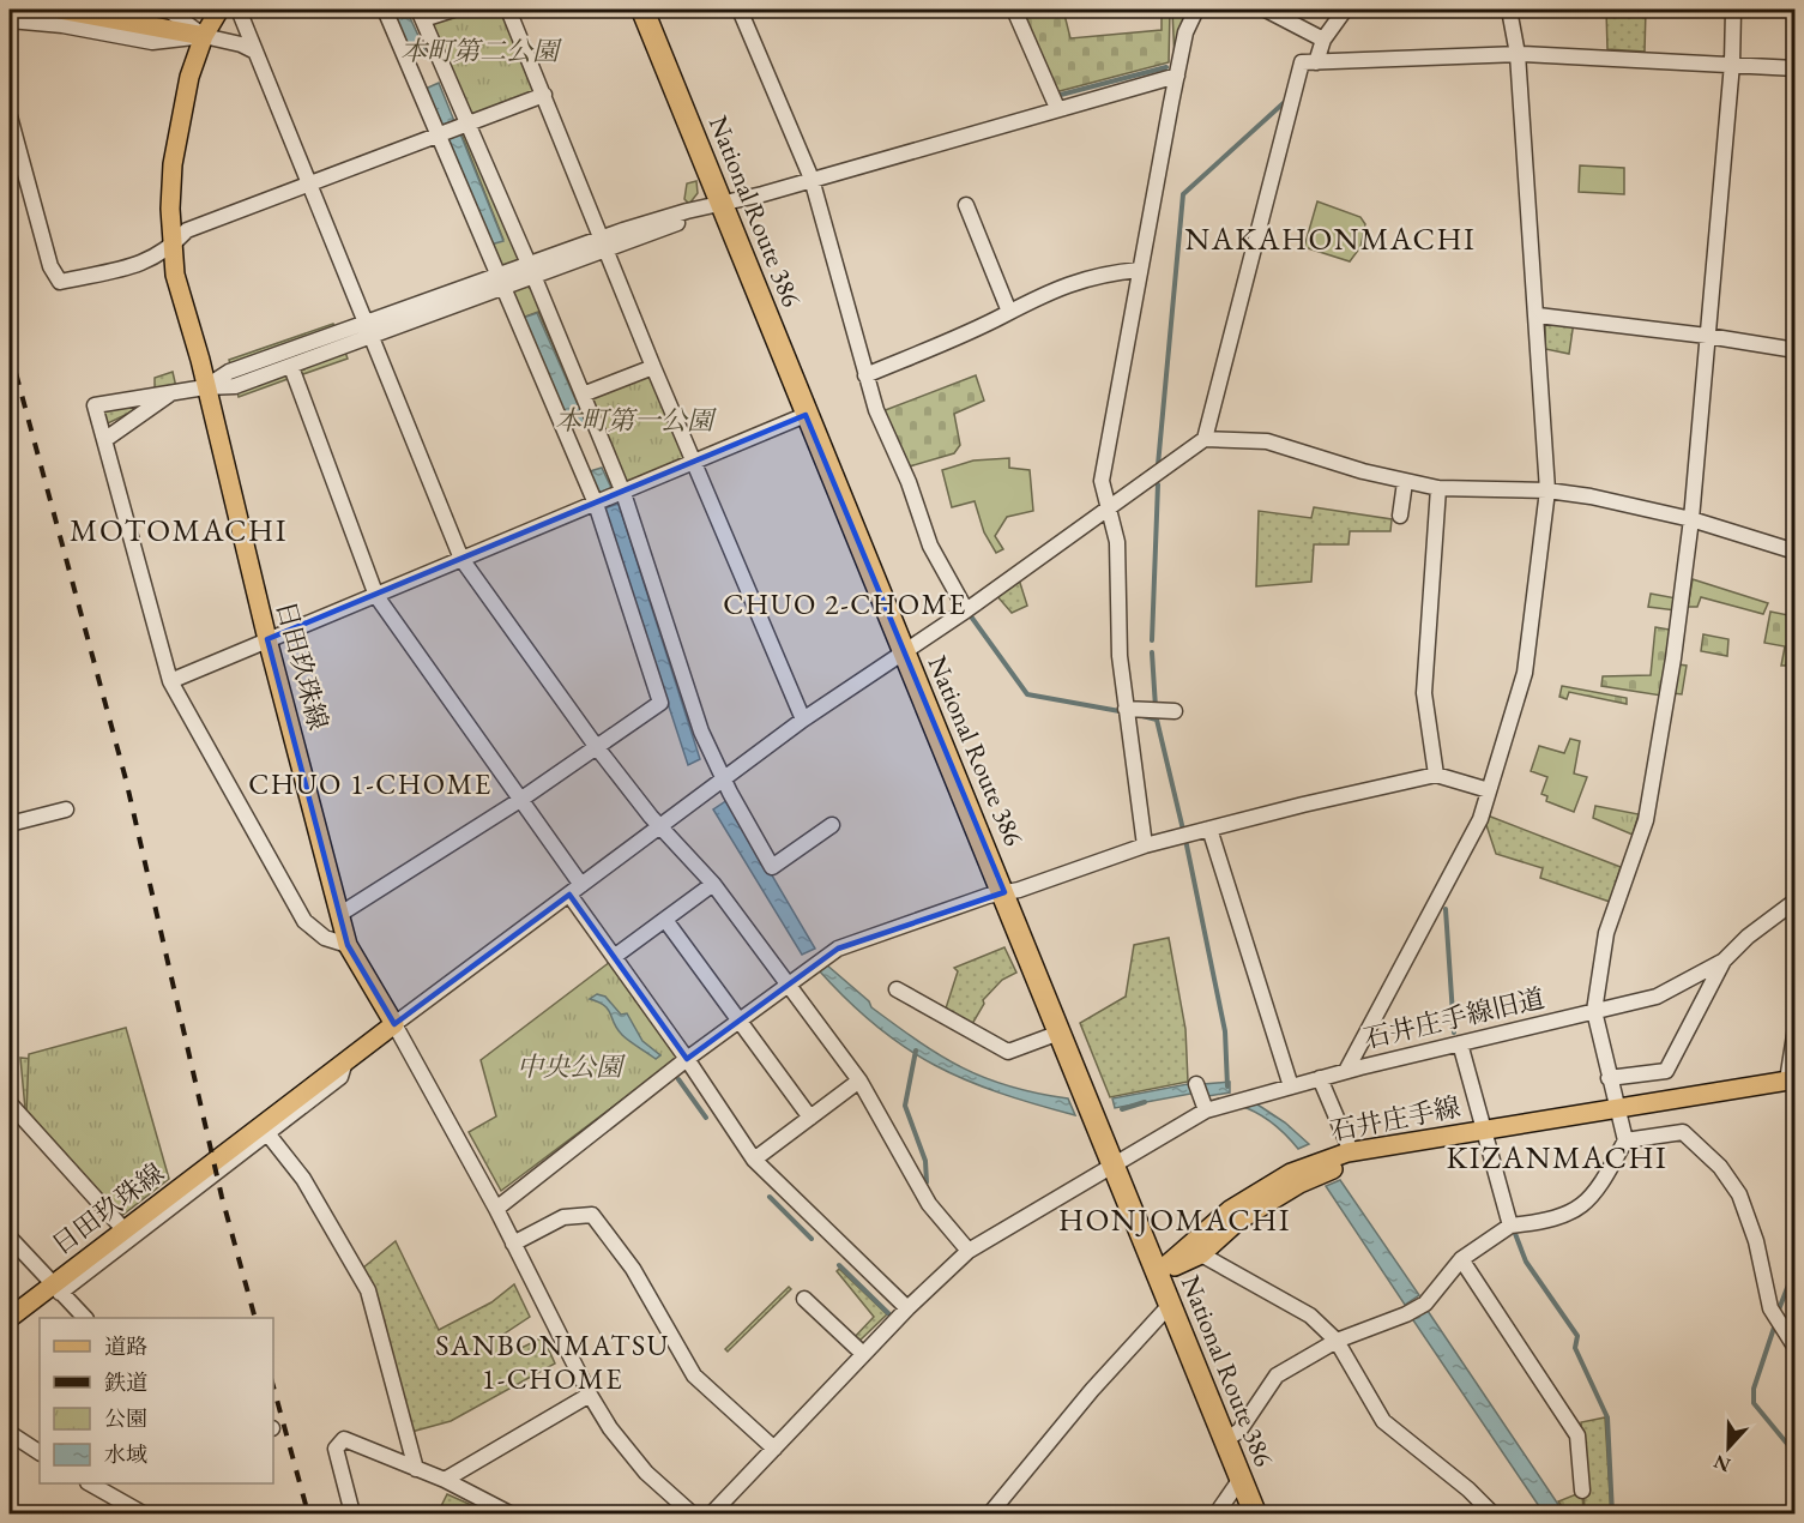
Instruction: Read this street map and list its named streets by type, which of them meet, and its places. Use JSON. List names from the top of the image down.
{
  "streets": {
    "highway": ["National Route 386"],
    "main road": ["日田玖珠線", "石井庄手線"],
    "street": ["石井庄手線旧道"]
  },
  "crossings": [
    ["National Route 386", "石井庄手線旧道"],
    ["National Route 386", "石井庄手線"]
  ],
  "districts": [
    "NAKAHONMACHI",
    "MOTOMACHI",
    "CHUO 2-CHOME",
    "CHUO 1-CHOME",
    "KIZANMACHI",
    "HONJOMACHI",
    "SANBONMATSU 1-CHOME"
  ],
  "parks": ["本町第二公園", "本町第一公園", "中央公園"],
  "legend": [
    "道路",
    "鉄道",
    "公園",
    "水域"
  ],
  "north": "bottom"
}
